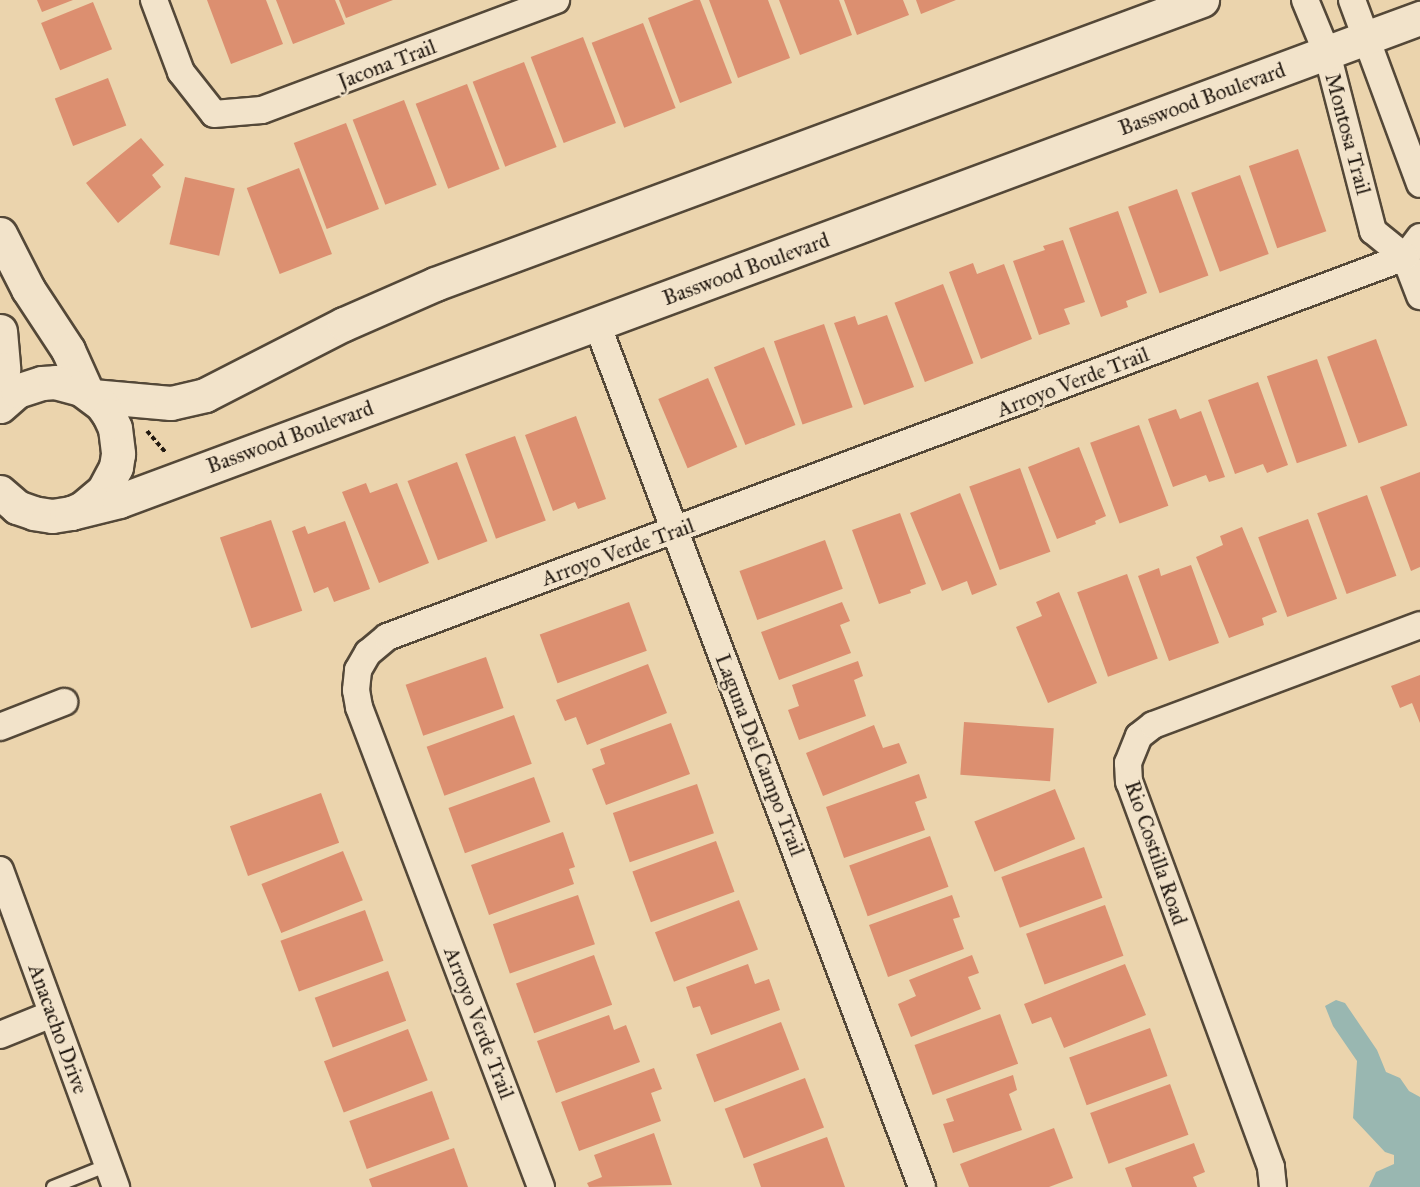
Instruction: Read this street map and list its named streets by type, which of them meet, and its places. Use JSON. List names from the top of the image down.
{
  "streets": {
    "main road": ["Basswood Boulevard"],
    "street": [
      "Jacona Trail",
      "Montosa Trail",
      "Arroyo Verde Trail",
      "Laguna Del Campo Trail",
      "Rio Costilla Road",
      "Anacacho Drive"
    ]
  },
  "crossings": [
    ["Basswood Boulevard", "Montosa Trail"],
    ["Basswood Boulevard", "Laguna Del Campo Trail"],
    ["Montosa Trail", "Arroyo Verde Trail"],
    ["Arroyo Verde Trail", "Laguna Del Campo Trail"]
  ]
}
